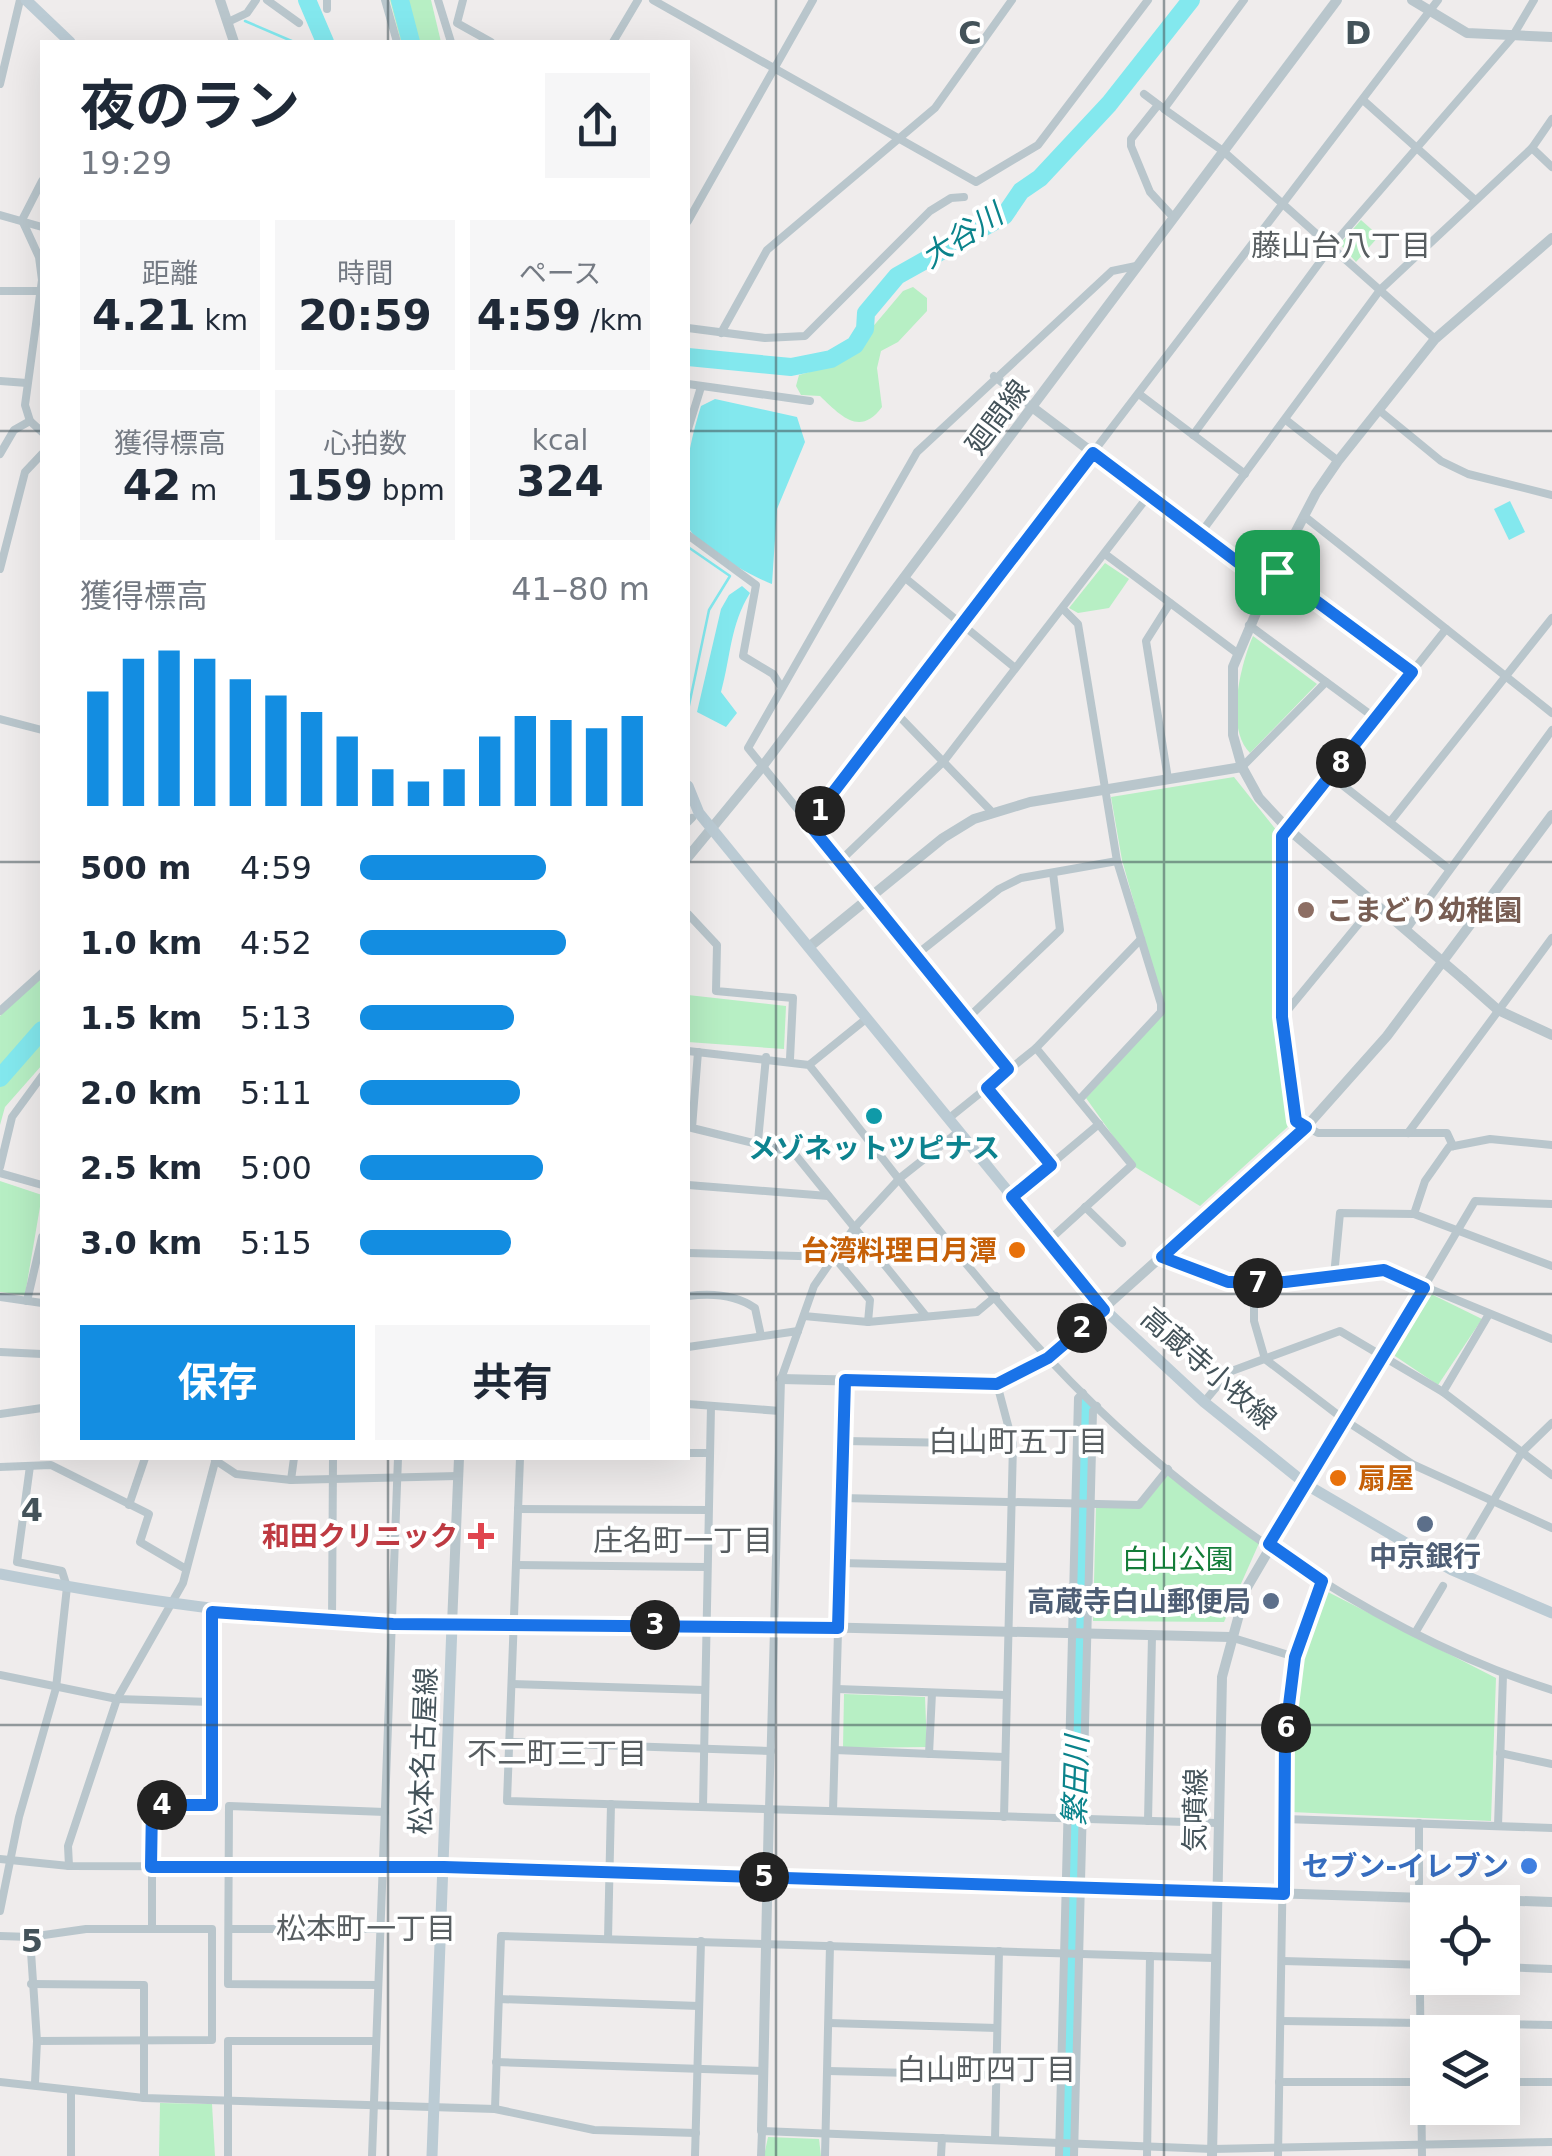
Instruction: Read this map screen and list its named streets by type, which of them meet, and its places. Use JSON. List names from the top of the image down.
{
  "streets": {
    "main road": ["高蔵寺小牧線", "松本名古屋線"],
    "street": ["廻間線", "気噴線"]
  },
  "crossings": [
    ["廻間線", "高蔵寺小牧線"],
    ["高蔵寺小牧線", "気噴線"]
  ],
  "districts": [
    "藤山台八丁目",
    "白山町五丁目",
    "庄名町一丁目",
    "不二町三丁目",
    "松本町一丁目",
    "白山町四丁目"
  ],
  "water": ["大谷川", "繁田川"],
  "parks": ["白山公園"],
  "places": {
    "other": [
      "こまどり幼稚園",
      "メゾネットツピナス",
      "台湾料理日月潭",
      "扇屋",
      "中京銀行",
      "高蔵寺白山郵便局",
      "セブン-イレブン"
    ],
    "health": ["和田クリニック"]
  },
  "page": {
    "heading": ["夜のラン", "19:29"],
    "stats": [
      ["距離", "4.21 km"],
      ["時間", "20:59"],
      ["ペース", "4:59 /km"],
      ["獲得標高", "42 m"],
      ["心拍数", "159 bpm"],
      ["kcal", "324"]
    ],
    "chart": ["獲得標高", "41–80 m"],
    "pins": [
      "8",
      "1",
      "7",
      "2",
      "3",
      "6",
      "4",
      "5"
    ],
    "list": [
      {
        "name": "500 m",
        "note": "4:59"
      },
      {
        "name": "1.0 km",
        "note": "4:52"
      },
      {
        "name": "1.5 km",
        "note": "5:13"
      },
      {
        "name": "2.0 km",
        "note": "5:11"
      },
      {
        "name": "2.5 km",
        "note": "5:00"
      },
      {
        "name": "3.0 km",
        "note": "5:15"
      }
    ],
    "buttons": ["保存", "共有"]
  },
  "grid": {
    "columns": ["C", "D"],
    "rows": ["4", "5"]
  }
}
